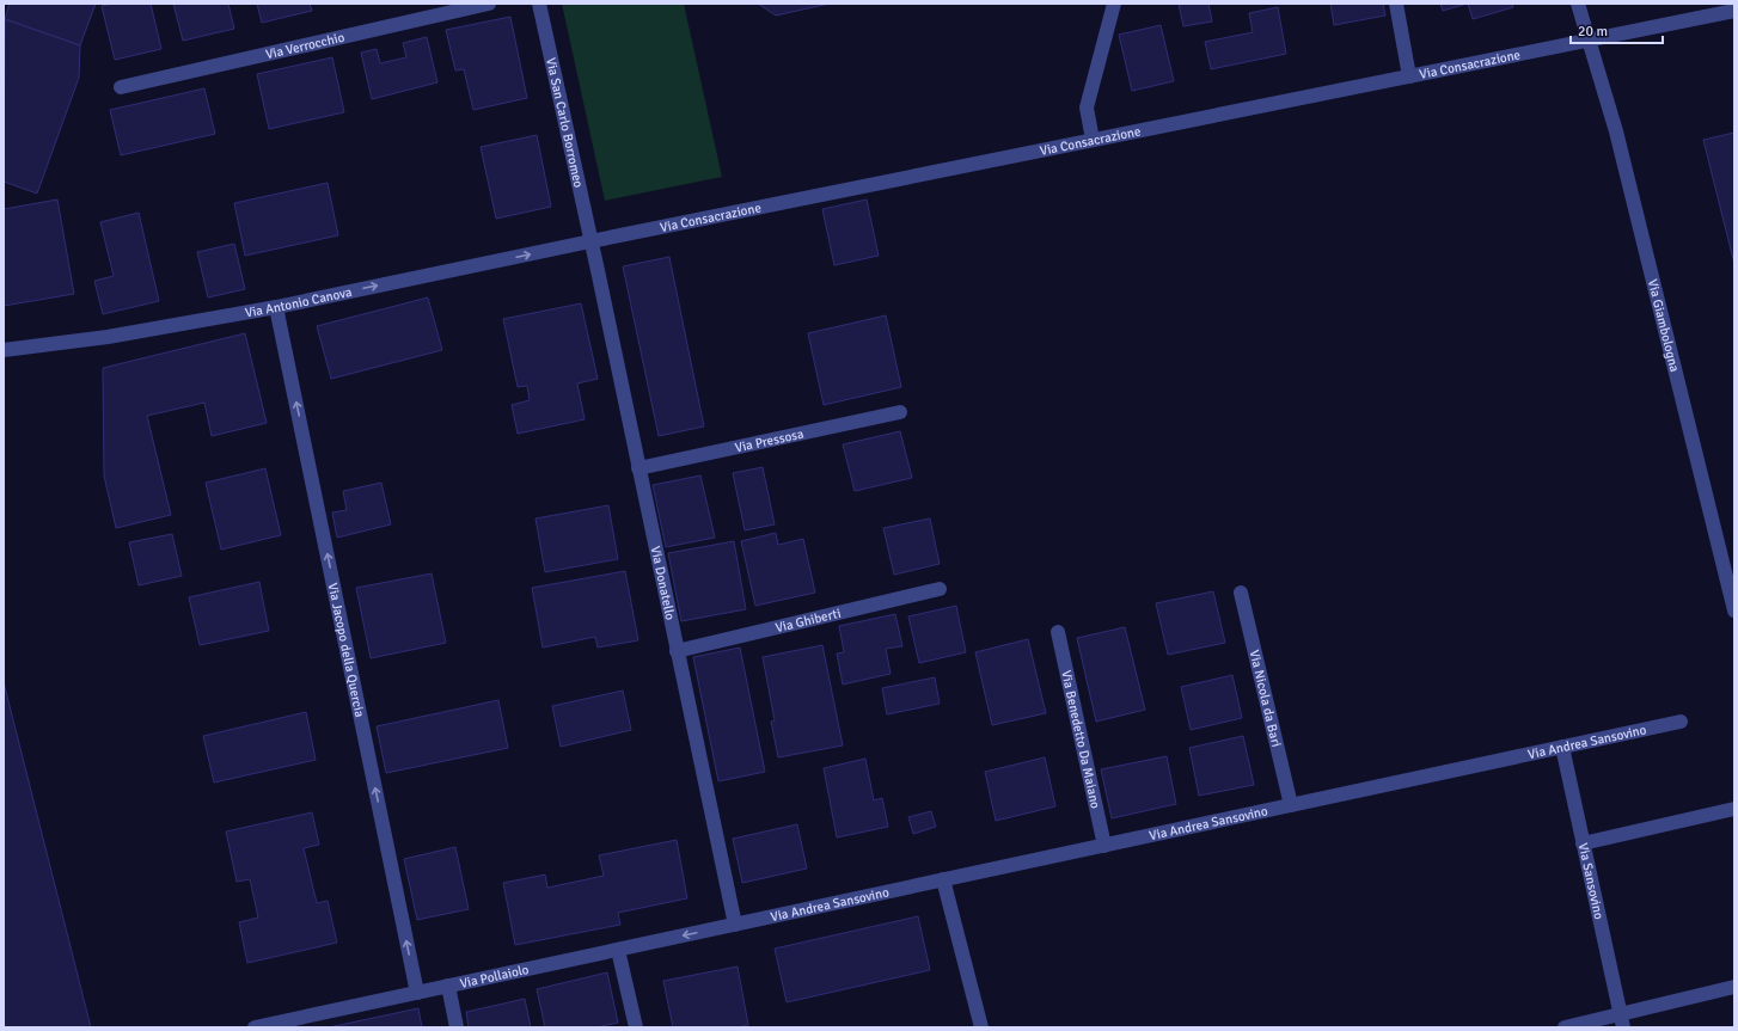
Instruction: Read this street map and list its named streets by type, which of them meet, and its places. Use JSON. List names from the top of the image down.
{
  "streets": {
    "street": [
      "Via Verrocchio",
      "Via Consacrazione",
      "Via San Carlo Borromeo",
      "Via Antonio Canova",
      "Via Giambologna",
      "Via Pressosa",
      "Via Donatello",
      "Via Ghiberti",
      "Via Jacopo della Quercia",
      "Via Nicola da Bari",
      "Via Benedetto Da Maiano",
      "Via Andrea Sansovino",
      "Via Sansovino",
      "Via Pollaiolo"
    ]
  },
  "crossings": [
    ["Via Consacrazione", "Via San Carlo Borromeo"],
    ["Via Consacrazione", "Via Antonio Canova"],
    ["Via Consacrazione", "Via Giambologna"],
    ["Via Consacrazione", "Via Donatello"],
    ["Via San Carlo Borromeo", "Via Antonio Canova"],
    ["Via San Carlo Borromeo", "Via Donatello"],
    ["Via Antonio Canova", "Via Donatello"],
    ["Via Antonio Canova", "Via Jacopo della Quercia"],
    ["Via Pressosa", "Via Donatello"],
    ["Via Donatello", "Via Ghiberti"],
    ["Via Donatello", "Via Andrea Sansovino"],
    ["Via Donatello", "Via Pollaiolo"],
    ["Via Jacopo della Quercia", "Via Pollaiolo"],
    ["Via Nicola da Bari", "Via Andrea Sansovino"],
    ["Via Benedetto Da Maiano", "Via Andrea Sansovino"],
    ["Via Andrea Sansovino", "Via Pollaiolo"]
  ],
  "one_way": ["Via Antonio Canova", "Via Jacopo della Quercia"],
  "scale_bar": "20 m"
}
